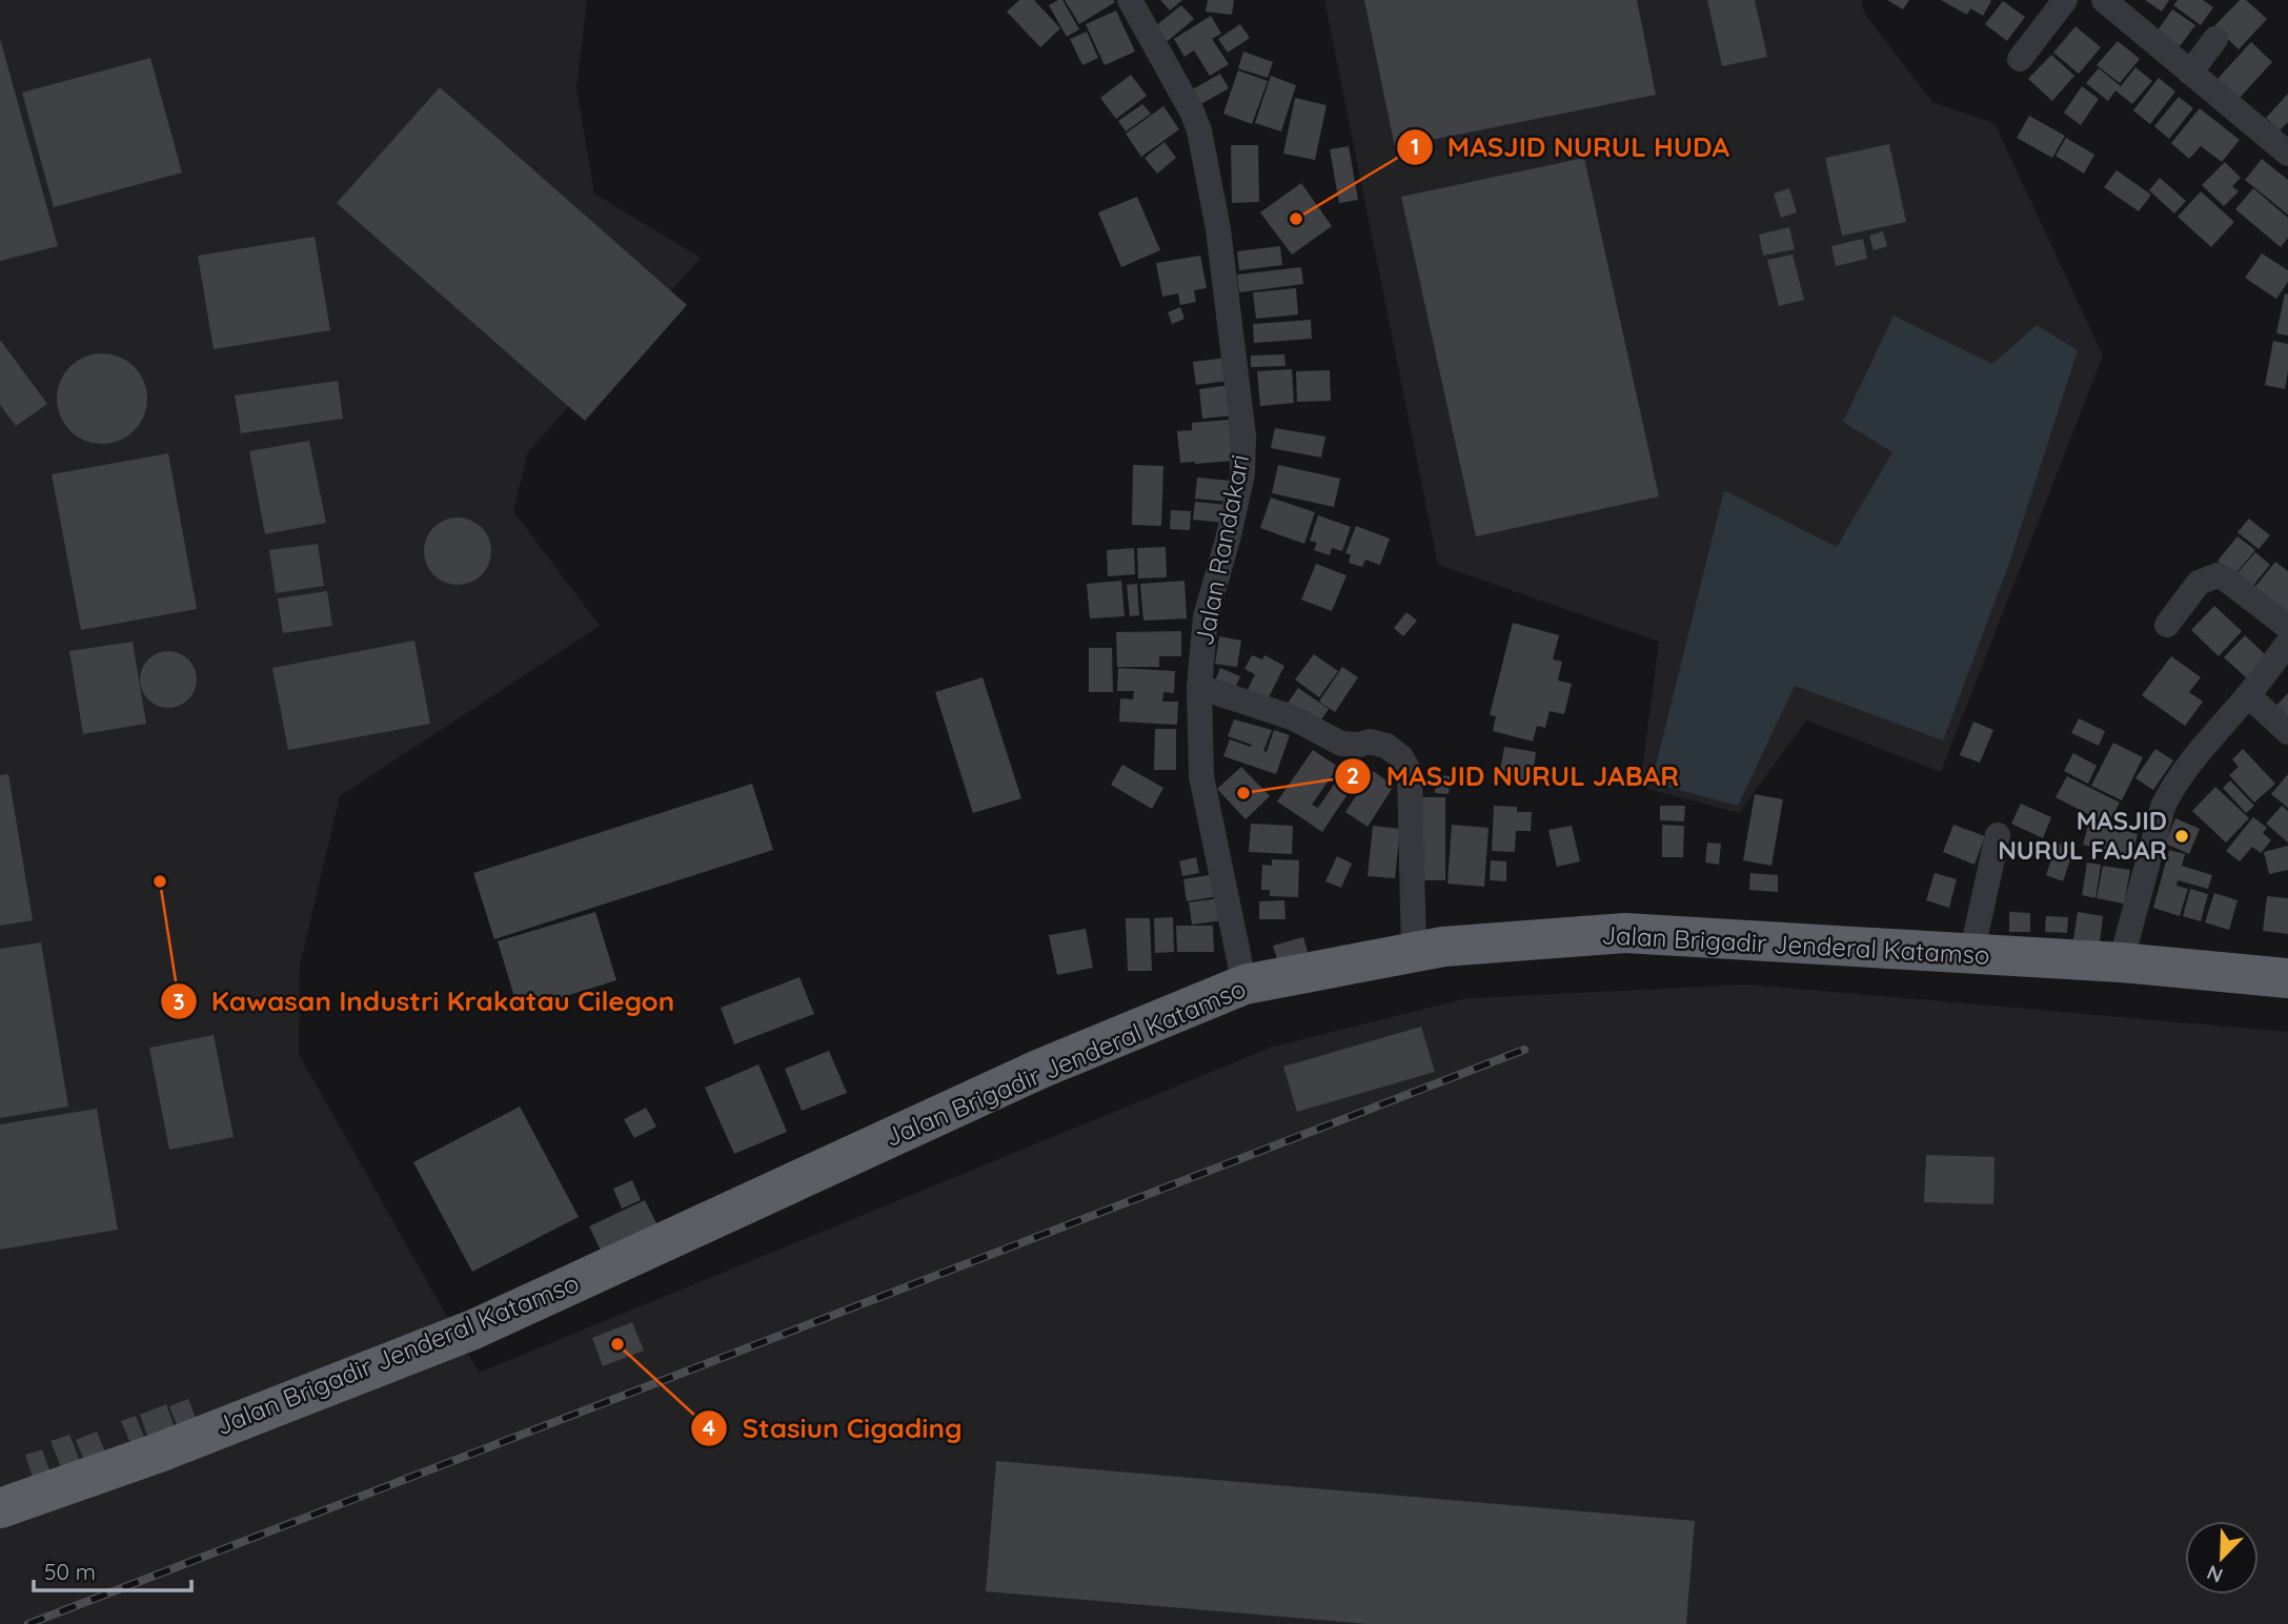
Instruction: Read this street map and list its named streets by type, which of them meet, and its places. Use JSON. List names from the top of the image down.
{
  "streets": {
    "highway": ["Jalan Brigadir Jenderal Katamso"],
    "street": ["Jalan Randakari"]
  },
  "crossings": [
    ["Jalan Randakari", "Jalan Brigadir Jenderal Katamso"]
  ],
  "places": [
    "MASJID NURUL HUDA",
    "MASJID NURUL JABAR",
    "MASJID NURUL FAJAR",
    "Kawasan Industri Krakatau Cilegon",
    "Stasiun Cigading"
  ],
  "scale_bar": "50 m",
  "north": "bottom left"
}
